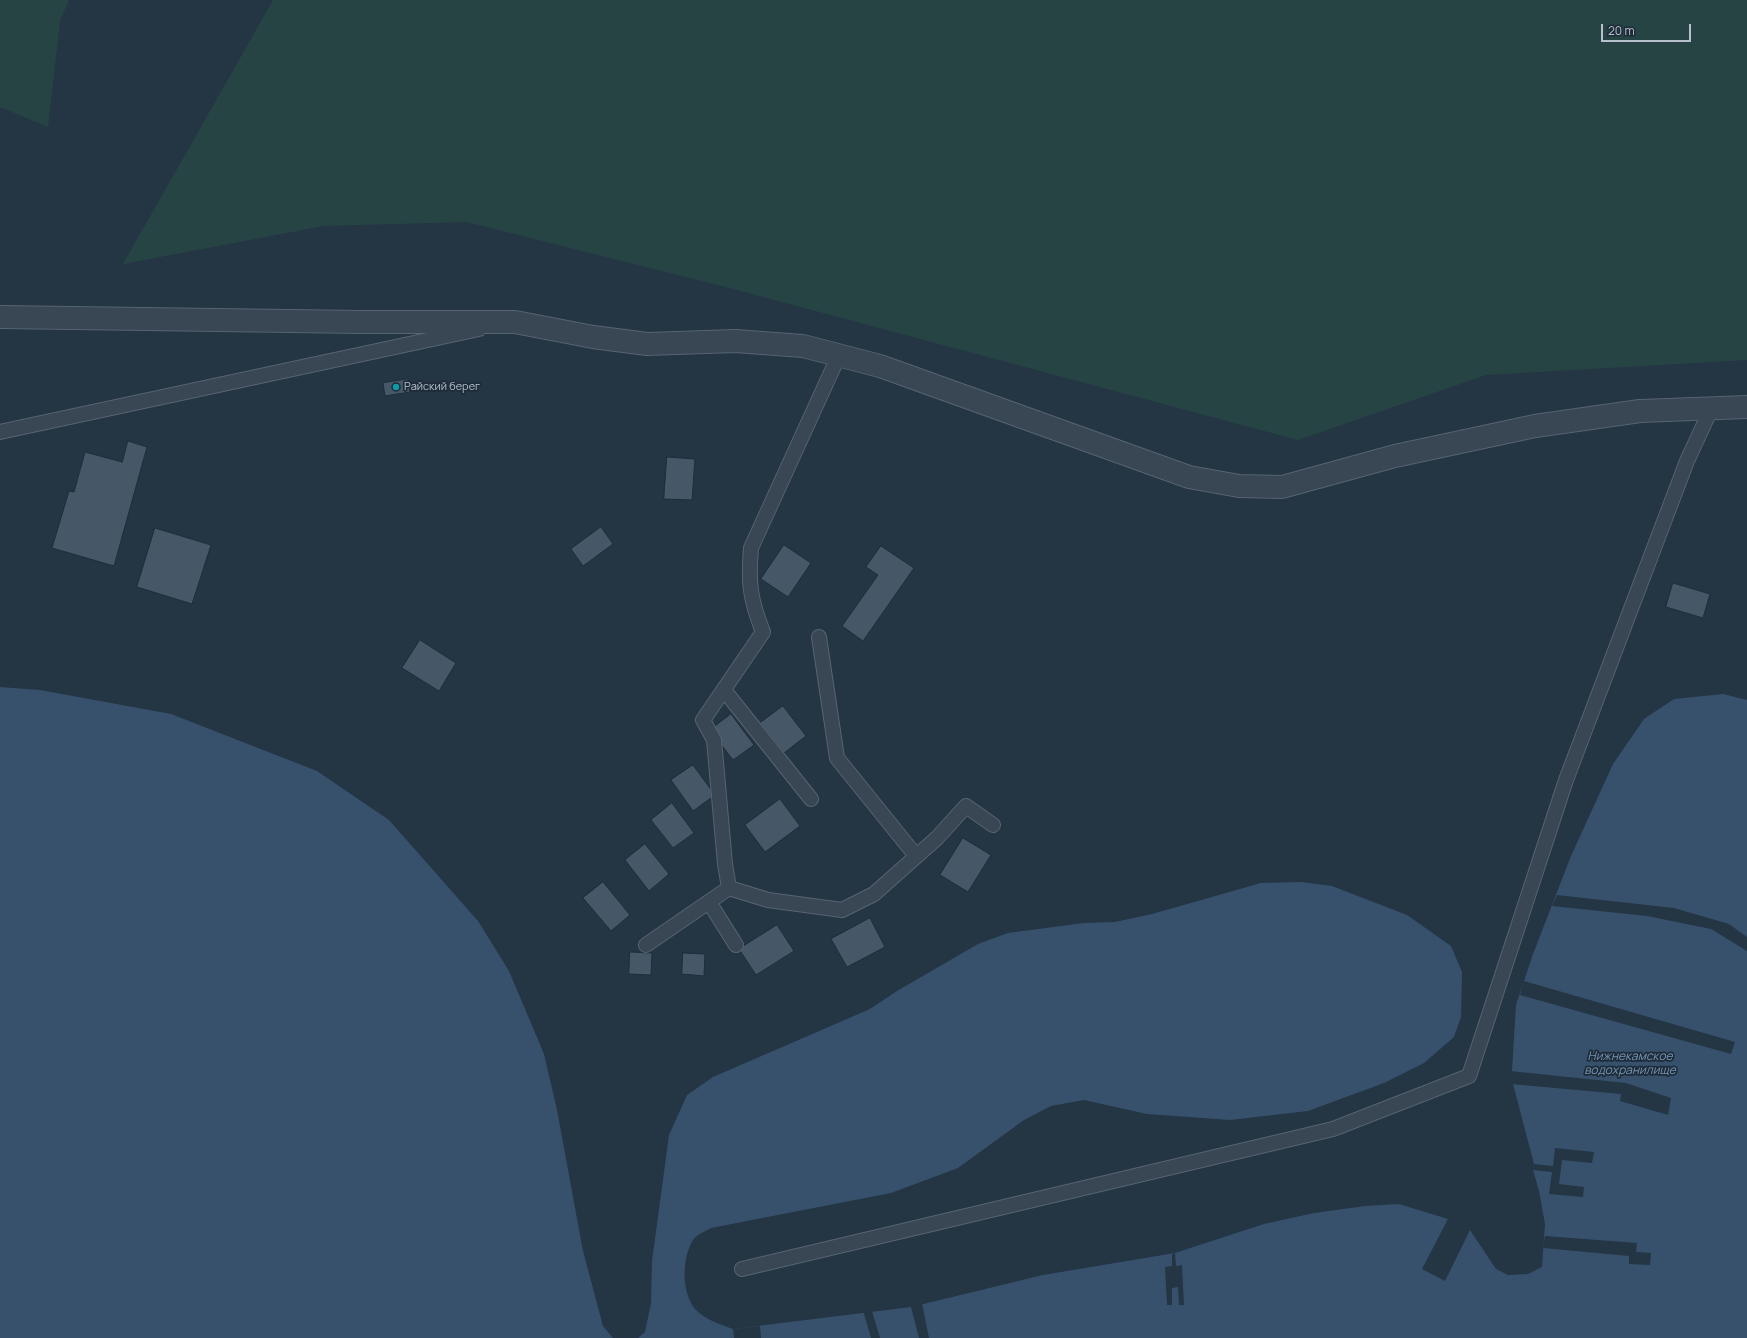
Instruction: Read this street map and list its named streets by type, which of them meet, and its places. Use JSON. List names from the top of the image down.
{
  "water": ["Нижнекамское водохранилище"],
  "places": ["Райский берег"],
  "scale_bar": "20 m"
}
